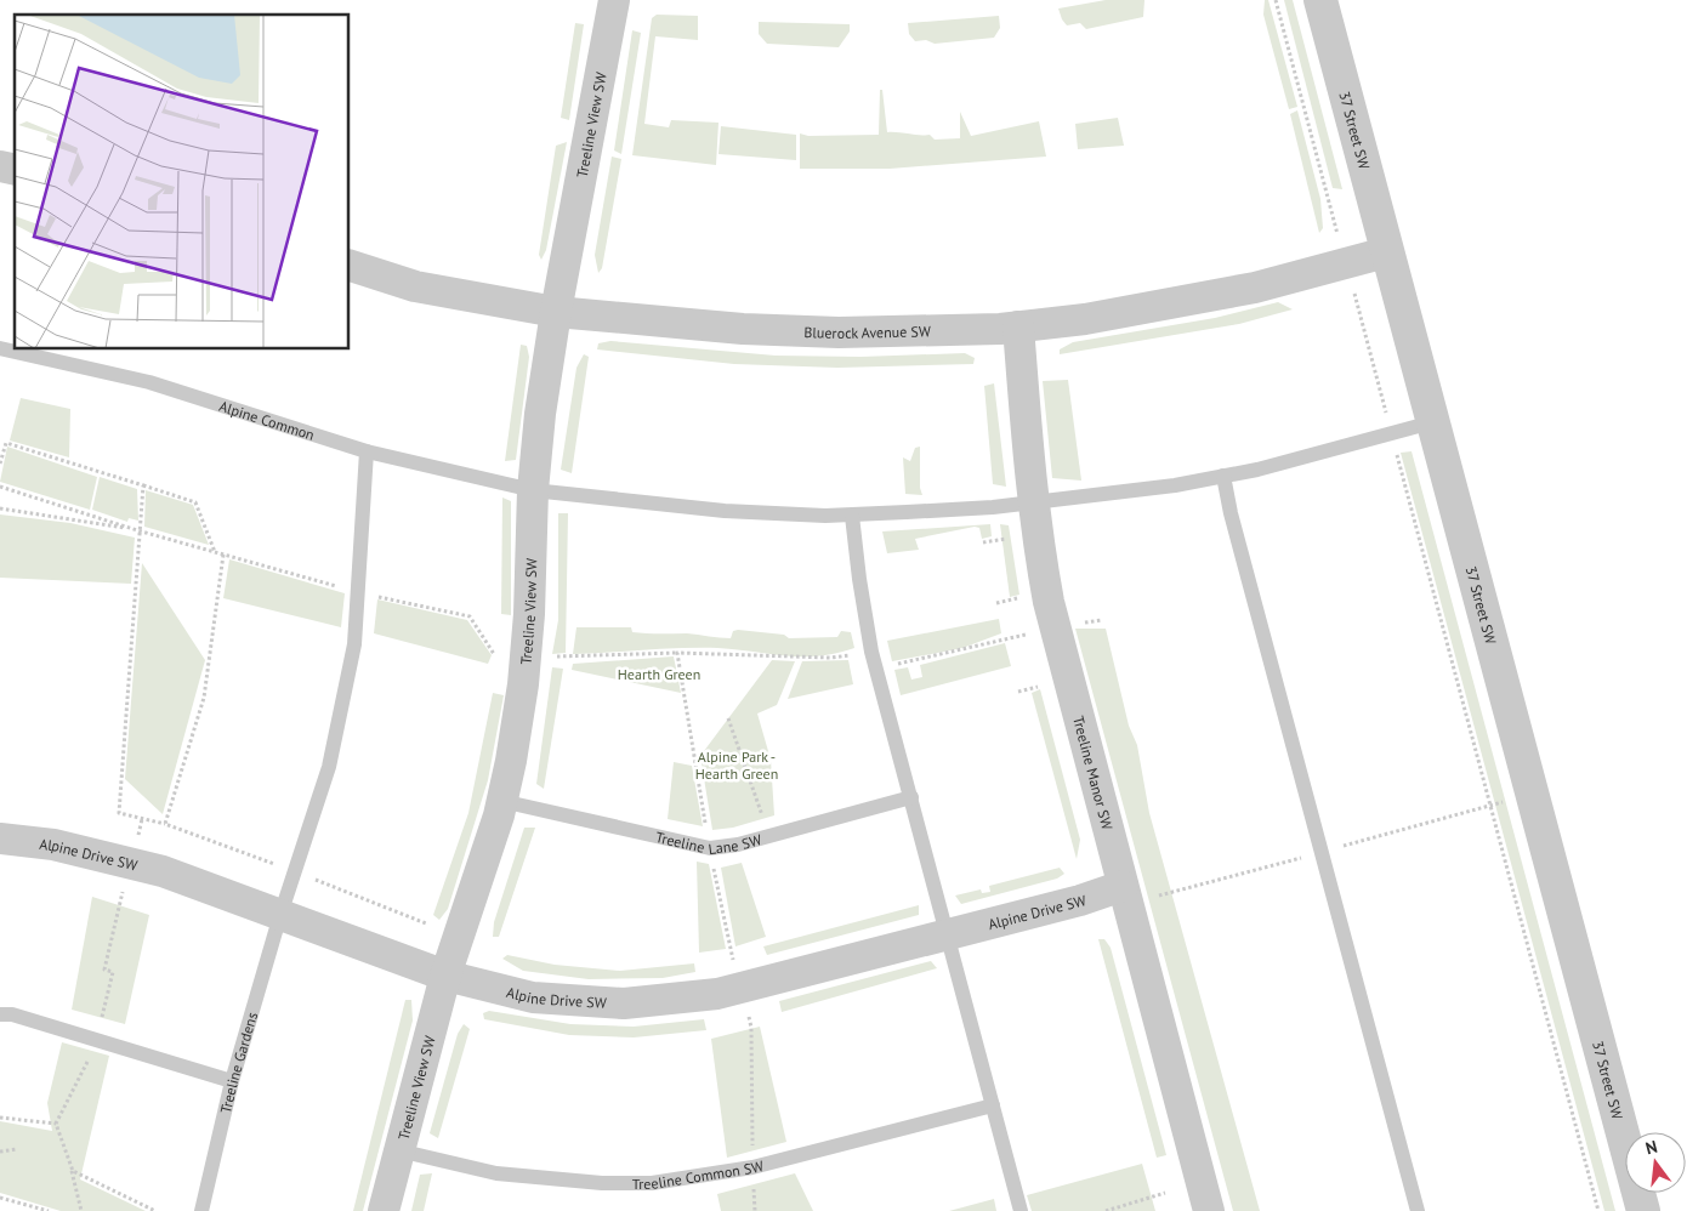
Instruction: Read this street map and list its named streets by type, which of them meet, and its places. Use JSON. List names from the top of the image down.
{
  "streets": {
    "street": [
      "Treeline View SW",
      "37 Street SW",
      "Bluerock Avenue SW",
      "Treeline Manor SW",
      "Alpine Drive SW"
    ],
    "lane": [
      "Alpine Common",
      "Treeline Lane SW",
      "Treeline Gardens",
      "Treeline Common SW"
    ]
  },
  "crossings": [
    ["Treeline View SW", "Bluerock Avenue SW"],
    ["Treeline View SW", "Alpine Common"],
    ["Treeline View SW", "Treeline Lane SW"],
    ["Treeline View SW", "Alpine Drive SW"],
    ["Treeline View SW", "Treeline Common SW"],
    ["37 Street SW", "Bluerock Avenue SW"],
    ["Bluerock Avenue SW", "Treeline Manor SW"],
    ["Alpine Common", "Treeline Gardens"],
    ["Treeline Manor SW", "Alpine Drive SW"],
    ["Alpine Drive SW", "Treeline Gardens"]
  ],
  "parks": ["Hearth Green", "Alpine Park - Hearth Green"],
  "north": "top"
}
